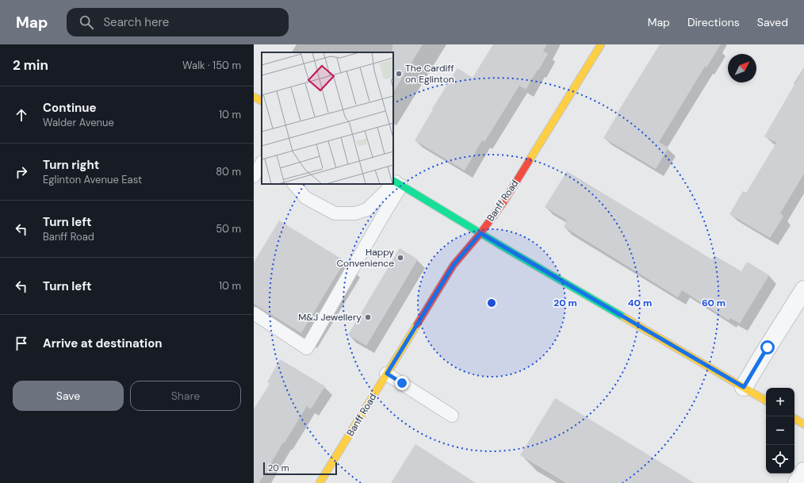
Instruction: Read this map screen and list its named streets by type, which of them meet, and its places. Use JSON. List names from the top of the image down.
{
  "streets": {
    "street": ["Banff Road"]
  },
  "places": ["The Cardiff on Eglinton", "Happy Convenience", "M&J Jewellery"],
  "scale_bar": "20 m",
  "north": "top right",
  "page": {
    "header": "Map",
    "search": "Search here",
    "nav": ["Map", "Directions", "Saved"],
    "heading": ["2 min", "Walk · 150 m"],
    "list": [
      ["Continue", "Walder Avenue", "10 m"],
      ["Turn right", "Eglinton Avenue East", "80 m"],
      ["Turn left", "Banff Road", "50 m"],
      ["Turn left", "10 m"],
      "Arrive at destination"
    ],
    "buttons": ["Save", "Share"],
    "map_buttons": ["+", "−"],
    "scale": "20 m"
  },
  "rings": ["20 m", "40 m", "60 m"]
}
